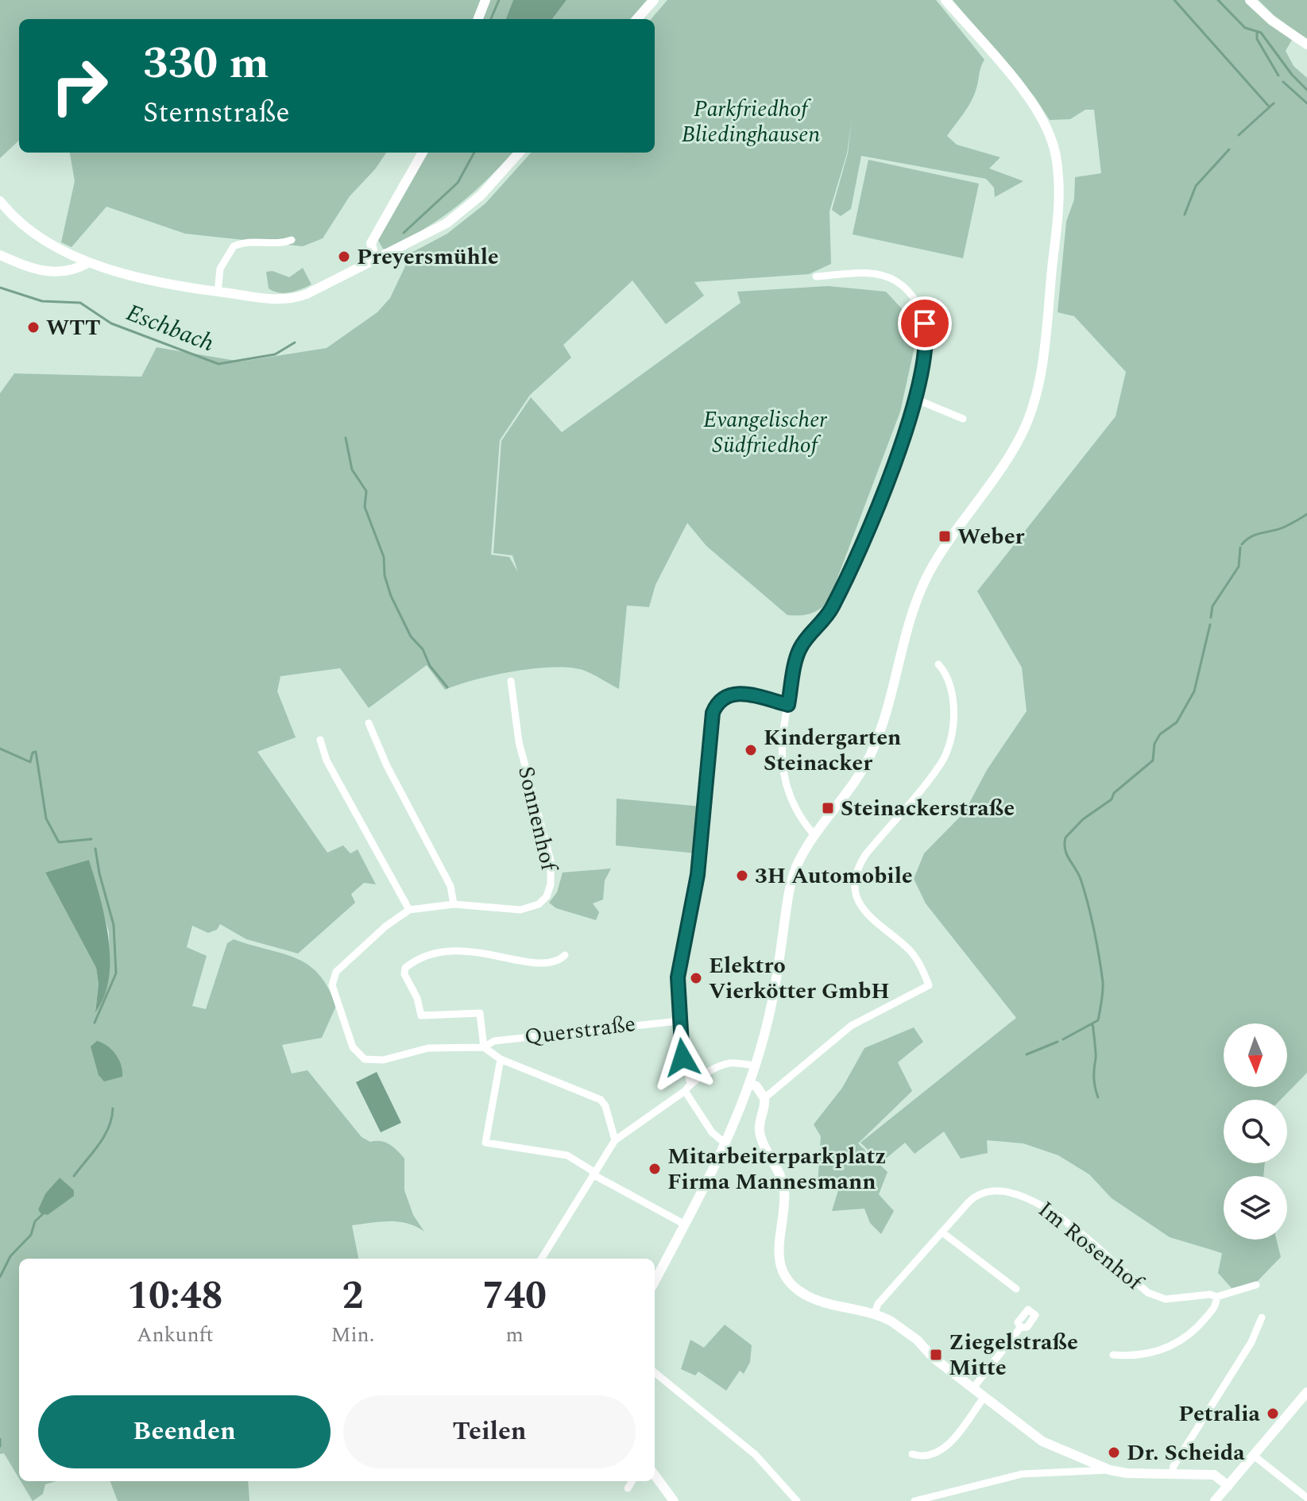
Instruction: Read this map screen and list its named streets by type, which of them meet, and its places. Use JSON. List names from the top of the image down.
{
  "streets": {
    "street": ["Sonnenhof", "Querstraße", "Im Rosenhof"]
  },
  "crossings": [
    ["Sonnenhof", "Querstraße"]
  ],
  "water": ["Eschbach"],
  "parks": ["Parkfriedhof Bliedinghausen", "Evangelischer Südfriedhof"],
  "places": {
    "other": [
      "Preyersmühle",
      "WTT",
      "Kindergarten Steinacker",
      "3H Automobile",
      "Elektro Vierkötter GmbH",
      "Mitarbeiterparkplatz Firma Mannesmann",
      "Petralia",
      "Dr. Scheida"
    ],
    "transit": ["Weber", "Steinackerstraße", "Ziegelstraße Mitte"]
  },
  "north": "bottom",
  "page": {
    "turn": ["330 m", "Sternstraße"],
    "eta": [
      "10:48",
      "Ankunft",
      "2",
      "Min.",
      "740",
      "m"
    ],
    "buttons": ["Beenden", "Teilen"]
  }
}
